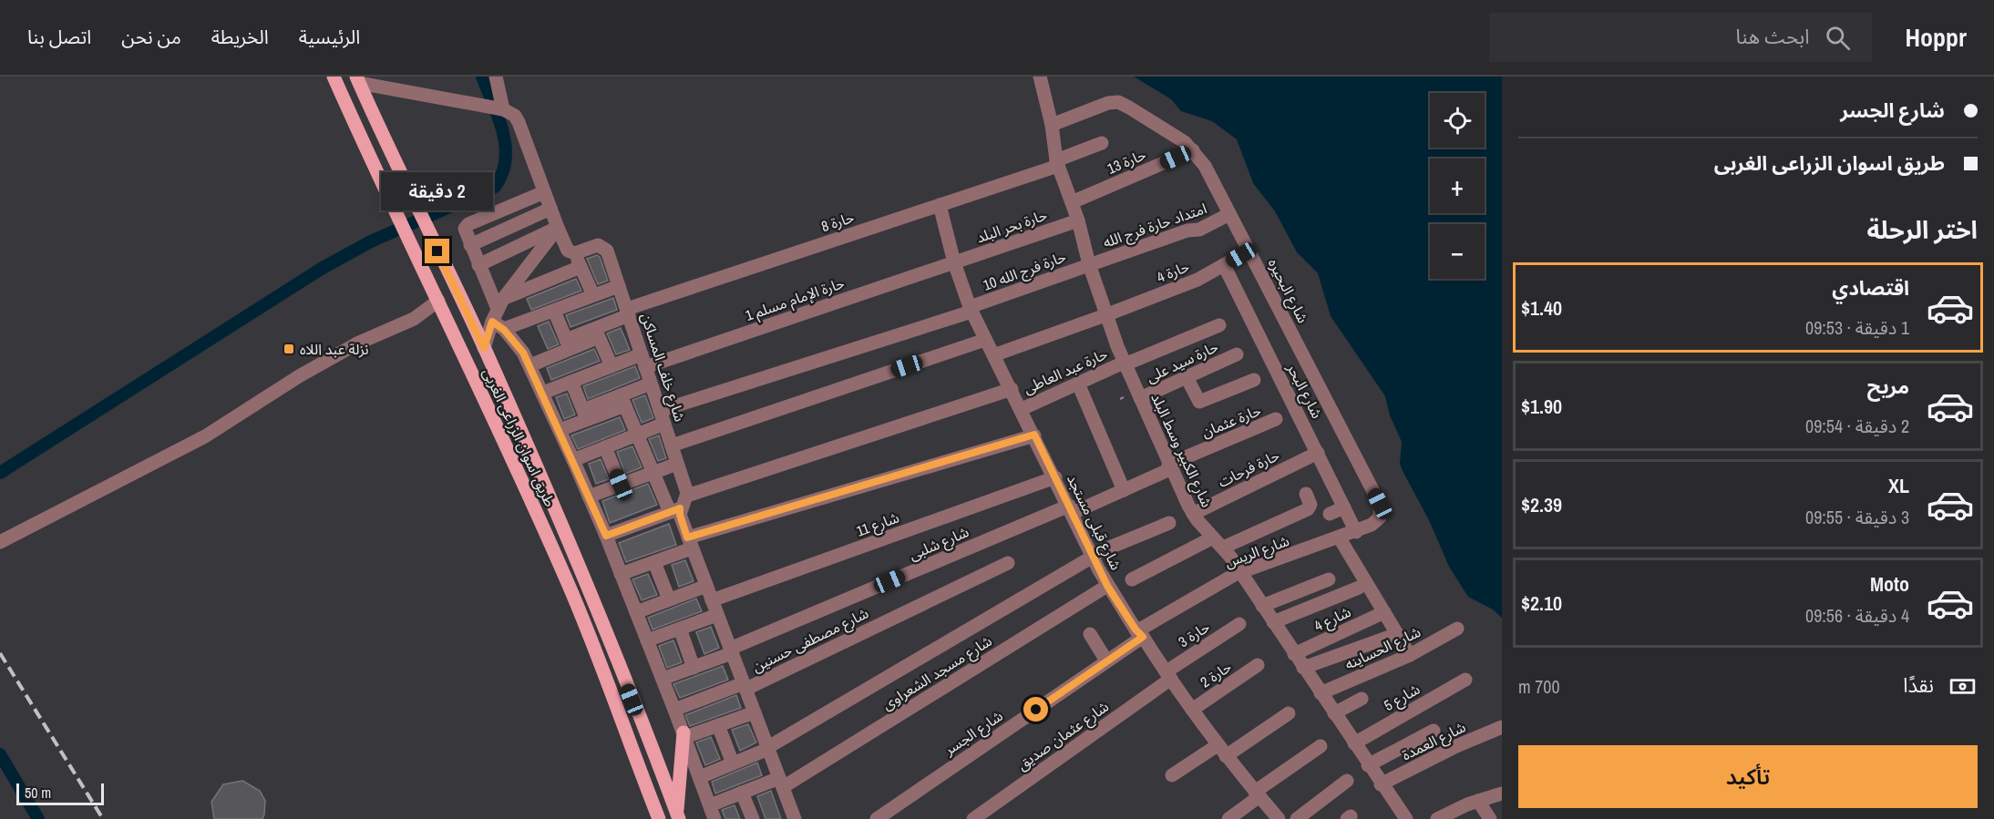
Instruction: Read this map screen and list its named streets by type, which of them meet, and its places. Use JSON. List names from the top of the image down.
{
  "streets": {
    "main road": ["طريق اسوان الزراعى الغربى"],
    "street": [
      "حارة 13",
      "حارة 8",
      "امتداد حارة فرج الله",
      "حارة بحر البلد",
      "حارة فرج الله 10",
      "حارة 4",
      "شارع البحيره",
      "حارة الإمام مسلم 1",
      "حارة سيد على",
      "شارع خلف المساكن",
      "حارة عبد العاطى",
      "شارع البحر",
      "حارة عثمان",
      "شارع الكبير وسط البلد",
      "حارة فرحات",
      "شارع قبلى مستجد",
      "شارع 11",
      "شارع شلبى",
      "شارع الريس",
      "شارع 4",
      "حارة 3",
      "شارع مصطفى حسنين",
      "شارع الحساينه",
      "شارع مسجد الشعراوى",
      "حارة 2",
      "شارع 5",
      "شارع الجسر",
      "شارع عثمان صديق",
      "شارع العمدة"
    ]
  },
  "crossings": [
    ["حارة 13", "شارع البحيره"],
    ["حارة 13", "شارع الكبير وسط البلد"],
    ["حارة 8", "شارع خلف المساكن"],
    ["حارة 8", "شارع الكبير وسط البلد"],
    ["حارة 8", "شارع قبلى مستجد"],
    ["امتداد حارة فرج الله", "حارة فرج الله 10"],
    ["امتداد حارة فرج الله", "شارع البحيره"],
    ["امتداد حارة فرج الله", "شارع الكبير وسط البلد"],
    ["حارة بحر البلد", "حارة الإمام مسلم 1"],
    ["حارة بحر البلد", "شارع الكبير وسط البلد"],
    ["حارة بحر البلد", "شارع قبلى مستجد"],
    ["حارة فرج الله 10", "شارع خلف المساكن"],
    ["حارة فرج الله 10", "شارع الكبير وسط البلد"],
    ["حارة فرج الله 10", "شارع قبلى مستجد"],
    ["حارة 4", "شارع البحيره"],
    ["حارة 4", "شارع البحر"],
    ["حارة 4", "شارع الكبير وسط البلد"],
    ["شارع البحيره", "شارع الكبير وسط البلد"],
    ["شارع البحيره", "شارع الريس"],
    ["حارة الإمام مسلم 1", "شارع خلف المساكن"],
    ["حارة الإمام مسلم 1", "شارع قبلى مستجد"],
    ["حارة سيد على", "شارع الكبير وسط البلد"],
    ["شارع خلف المساكن", "شارع 11"],
    ["شارع خلف المساكن", "شارع شلبى"],
    ["شارع خلف المساكن", "شارع مصطفى حسنين"],
    ["شارع خلف المساكن", "شارع مسجد الشعراوى"],
    ["حارة عبد العاطى", "شارع الكبير وسط البلد"],
    ["حارة عبد العاطى", "شارع قبلى مستجد"],
    ["شارع البحر", "حارة فرحات"],
    ["شارع البحر", "شارع الريس"],
    ["حارة عثمان", "شارع الكبير وسط البلد"],
    ["حارة عثمان", "شارع قبلى مستجد"],
    ["حارة عثمان", "شارع شلبى"],
    ["شارع الكبير وسط البلد", "حارة فرحات"],
    ["شارع الكبير وسط البلد", "شارع الريس"],
    ["شارع الكبير وسط البلد", "شارع 4"],
    ["شارع الكبير وسط البلد", "شارع الحساينه"],
    ["شارع الكبير وسط البلد", "شارع 5"],
    ["شارع الكبير وسط البلد", "شارع العمدة"],
    ["شارع قبلى مستجد", "شارع 11"],
    ["شارع قبلى مستجد", "شارع شلبى"],
    ["شارع قبلى مستجد", "شارع الريس"],
    ["شارع قبلى مستجد", "حارة 3"],
    ["شارع قبلى مستجد", "شارع مسجد الشعراوى"],
    ["شارع قبلى مستجد", "حارة 2"],
    ["شارع قبلى مستجد", "شارع الجسر"],
    ["شارع قبلى مستجد", "شارع عثمان صديق"],
    ["شارع الريس", "شارع الجسر"],
    ["حارة 3", "شارع عثمان صديق"]
  ],
  "places": {
    "transit": ["نزلة عبد اللاه"]
  },
  "scale_bar": "50 m",
  "page": {
    "header": "Hoppr",
    "search": "ابحث هنا",
    "nav": [
      "الرئيسية",
      "الخريطة",
      "من نحن",
      "اتصل بنا"
    ],
    "banner": ["شارع الجسر", "طريق اسوان الزراعى الغربى"],
    "map_buttons": ["+", "−"],
    "bubble": "2 دقيقة",
    "heading": "اختر الرحلة",
    "list": [
      {
        "name": "اقتصادي",
        "note": "1 دقيقة · 09:53",
        "value": "$1.40"
      },
      {
        "name": "مريح",
        "note": "2 دقيقة · 09:54",
        "value": "$1.90"
      },
      {
        "name": "XL",
        "note": "3 دقيقة · 09:55",
        "value": "$2.39"
      },
      {
        "name": "Moto",
        "note": "4 دقيقة · 09:56",
        "value": "$2.10"
      }
    ],
    "pay": ["نقدًا", "700 m"],
    "buttons": "تأكيد",
    "scale": "50 m"
  }
}
